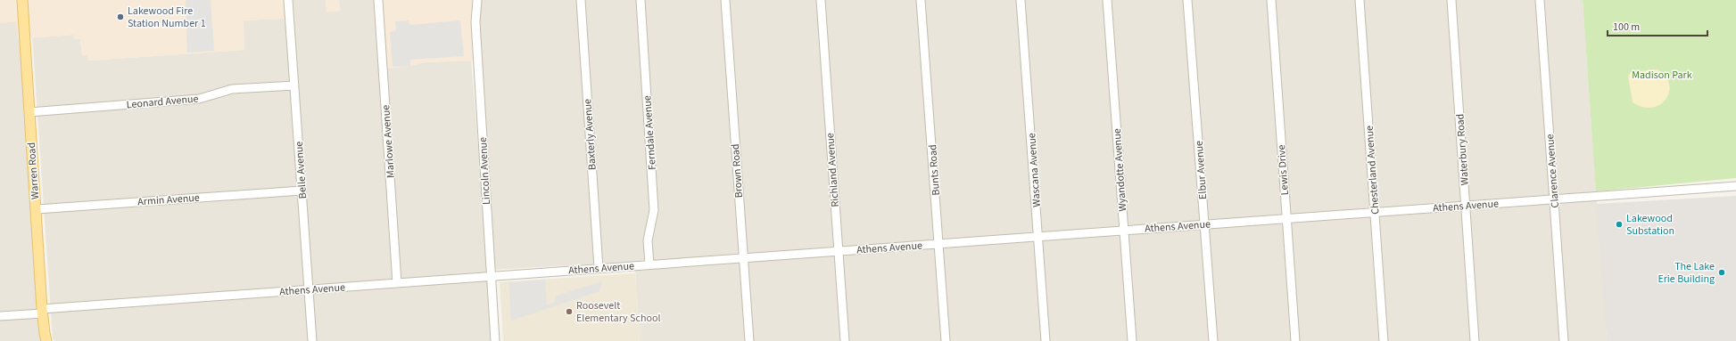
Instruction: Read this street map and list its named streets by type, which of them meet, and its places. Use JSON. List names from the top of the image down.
{
  "streets": {
    "main road": ["Warren Road"],
    "street": [
      "Leonard Avenue",
      "Ferndale Avenue",
      "Baxterly Avenue",
      "Marlowe Avenue",
      "Waterbury Road",
      "Belle Avenue",
      "Richland Avenue",
      "Bunts Road",
      "Wascana Avenue",
      "Wyandotte Avenue",
      "Elbur Avenue",
      "Lewis Drive",
      "Chesterland Avenue",
      "Lincoln Avenue",
      "Brown Road",
      "Clarence Avenue",
      "Armin Avenue",
      "Athens Avenue"
    ]
  },
  "crossings": [
    ["Leonard Avenue", "Belle Avenue"],
    ["Leonard Avenue", "Warren Road"],
    ["Ferndale Avenue", "Athens Avenue"],
    ["Baxterly Avenue", "Athens Avenue"],
    ["Marlowe Avenue", "Athens Avenue"],
    ["Waterbury Road", "Athens Avenue"],
    ["Belle Avenue", "Armin Avenue"],
    ["Belle Avenue", "Athens Avenue"],
    ["Richland Avenue", "Athens Avenue"],
    ["Bunts Road", "Athens Avenue"],
    ["Wascana Avenue", "Athens Avenue"],
    ["Wyandotte Avenue", "Athens Avenue"],
    ["Elbur Avenue", "Athens Avenue"],
    ["Lewis Drive", "Athens Avenue"],
    ["Chesterland Avenue", "Athens Avenue"],
    ["Warren Road", "Armin Avenue"],
    ["Warren Road", "Athens Avenue"],
    ["Lincoln Avenue", "Athens Avenue"],
    ["Brown Road", "Athens Avenue"],
    ["Clarence Avenue", "Athens Avenue"]
  ],
  "parks": ["Madison Park"],
  "places": [
    "Lakewood Fire Station Number 1",
    "Lakewood Substation",
    "The Lake Erie Building",
    "Roosevelt Elementary School"
  ],
  "scale_bar": "100 m"
}
